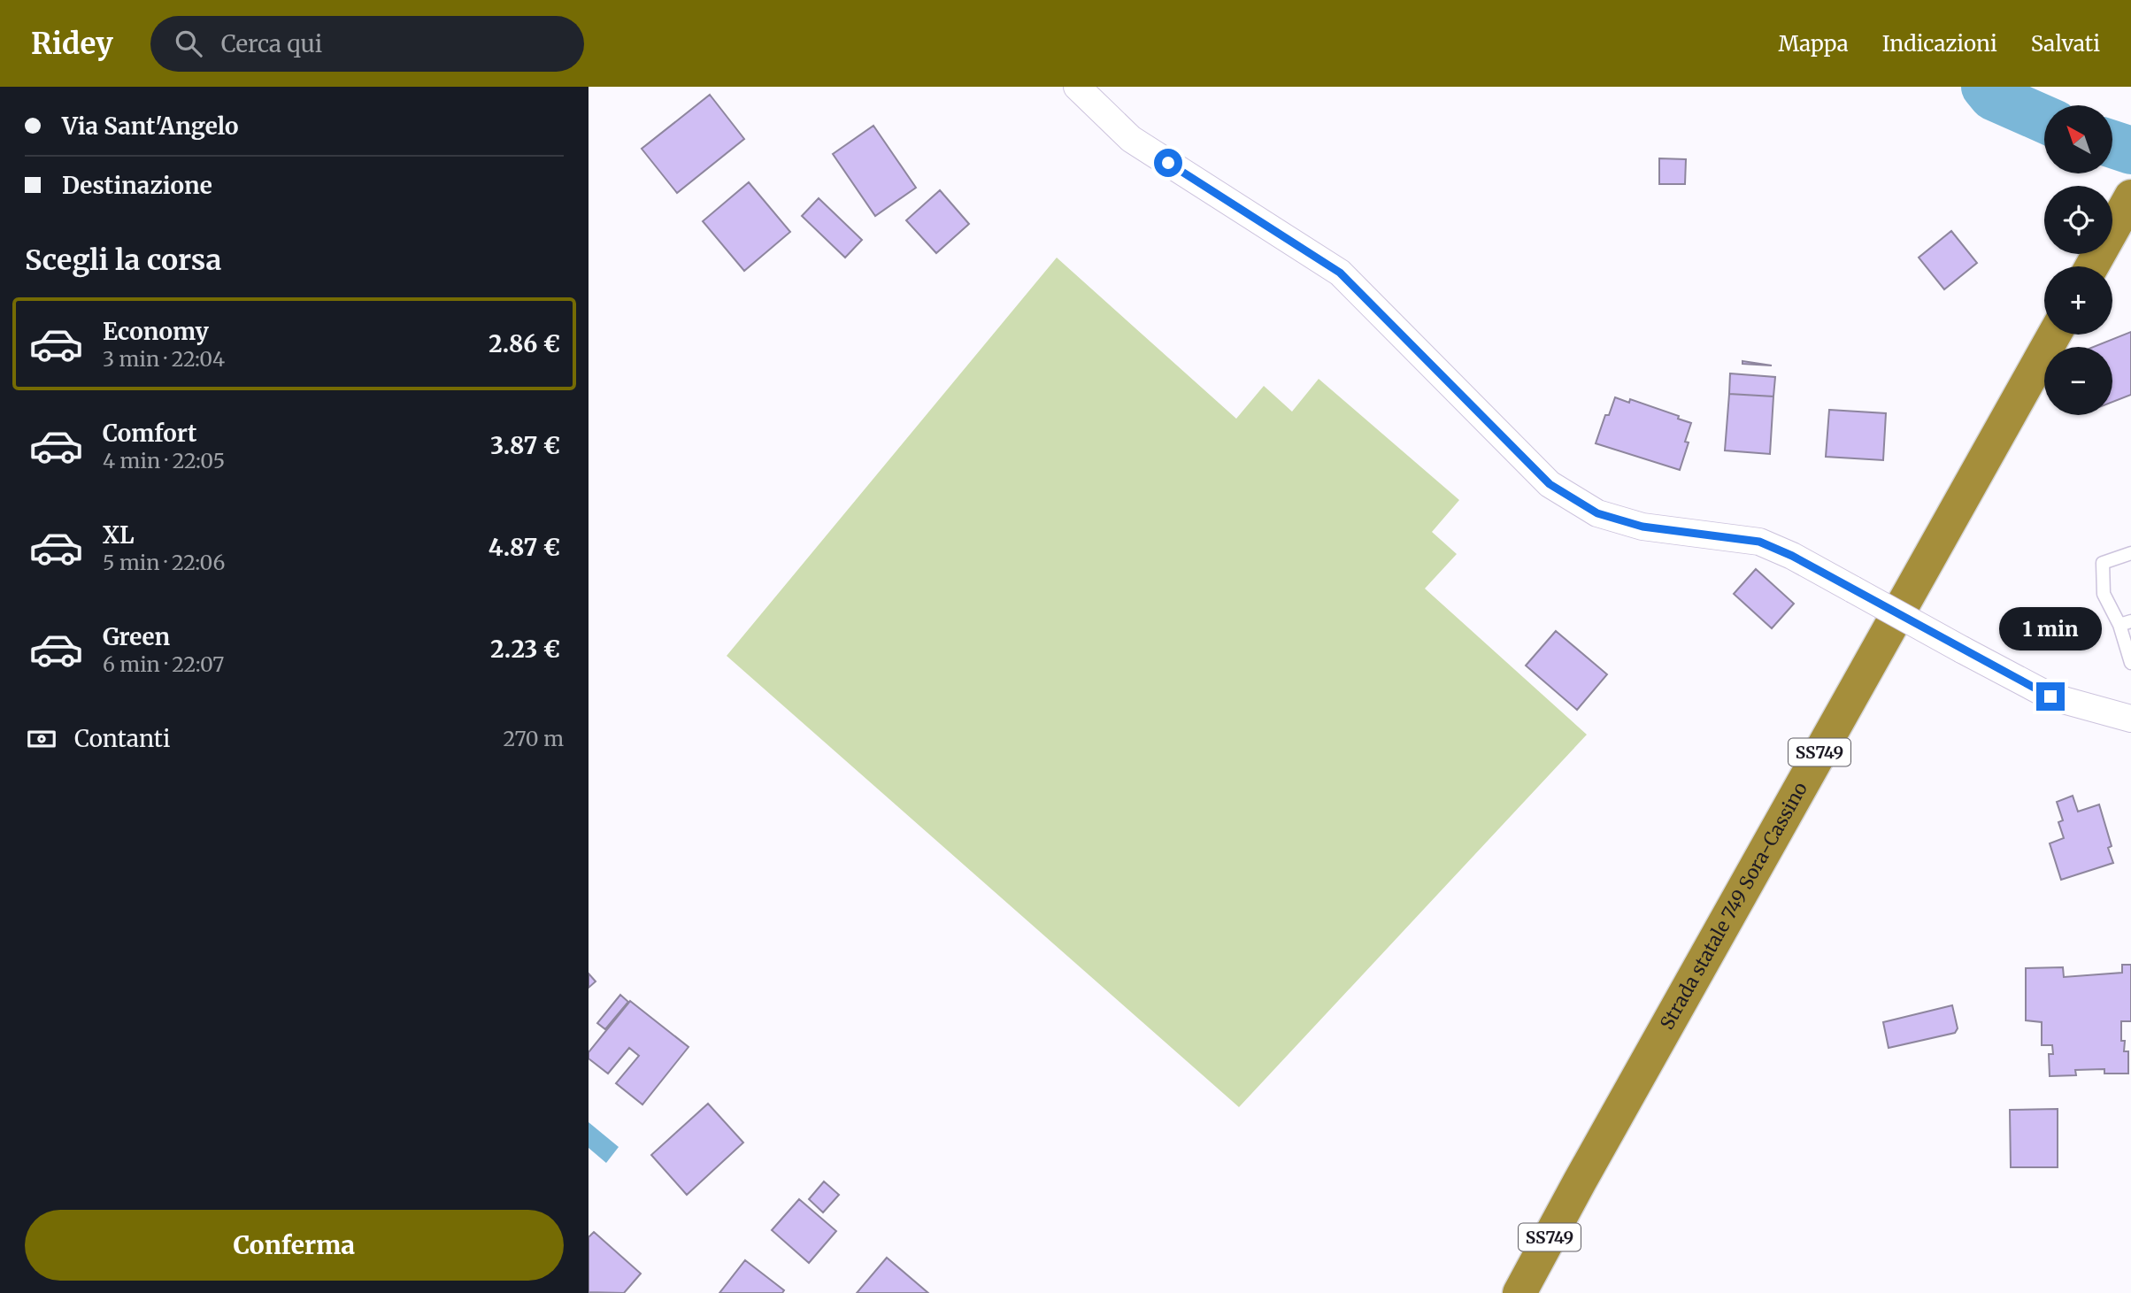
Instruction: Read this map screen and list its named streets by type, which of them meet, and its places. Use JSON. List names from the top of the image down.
{
  "streets": {
    "highway": ["SS749", "Strada statale 749 Sora-Cassino"]
  },
  "north": "top left",
  "page": {
    "header": "Ridey",
    "search": "Cerca qui",
    "nav": ["Mappa", "Indicazioni", "Salvati"],
    "banner": ["Via Sant'Angelo", "Destinazione"],
    "map_buttons": ["+", "−"],
    "heading": "Scegli la corsa",
    "list": [
      {
        "name": "Economy",
        "note": "3 min · 22:04",
        "value": "2.86 €"
      },
      {
        "name": "Comfort",
        "note": "4 min · 22:05",
        "value": "3.87 €"
      },
      {
        "name": "XL",
        "note": "5 min · 22:06",
        "value": "4.87 €"
      },
      {
        "name": "Green",
        "note": "6 min · 22:07",
        "value": "2.23 €"
      }
    ],
    "bubble": "1 min",
    "pay": ["Contanti", "270 m"],
    "buttons": "Conferma"
  }
}
